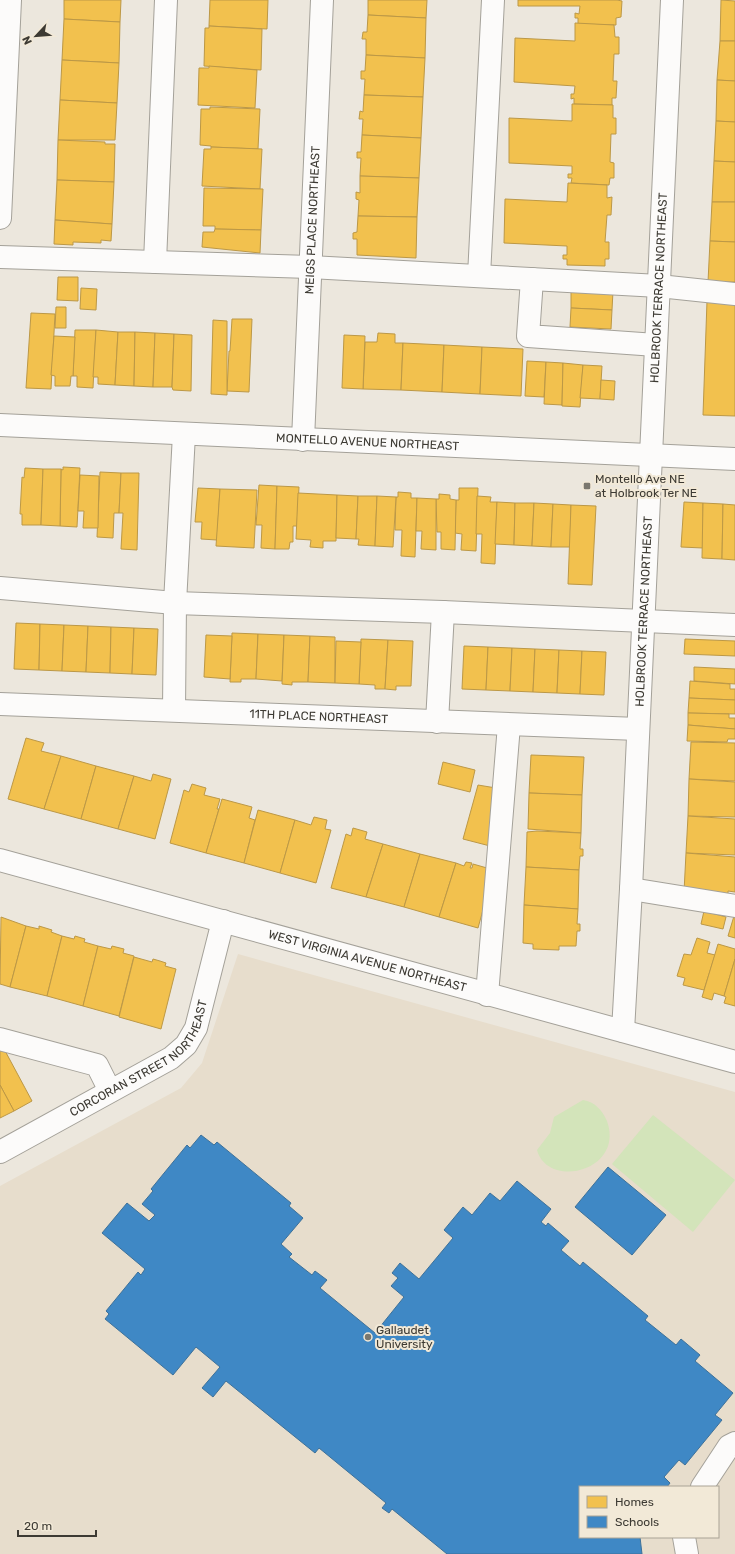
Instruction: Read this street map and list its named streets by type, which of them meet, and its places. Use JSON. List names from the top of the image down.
{
  "streets": {
    "street": [
      "MEIGS PLACE NORTHEAST",
      "HOLBROOK TERRACE NORTHEAST",
      "MONTELLO AVENUE NORTHEAST",
      "11TH PLACE NORTHEAST",
      "WEST VIRGINIA AVENUE NORTHEAST",
      "CORCORAN STREET NORTHEAST"
    ]
  },
  "crossings": [
    ["MEIGS PLACE NORTHEAST", "MONTELLO AVENUE NORTHEAST"],
    ["HOLBROOK TERRACE NORTHEAST", "MONTELLO AVENUE NORTHEAST"],
    ["HOLBROOK TERRACE NORTHEAST", "11TH PLACE NORTHEAST"],
    ["HOLBROOK TERRACE NORTHEAST", "WEST VIRGINIA AVENUE NORTHEAST"],
    ["WEST VIRGINIA AVENUE NORTHEAST", "CORCORAN STREET NORTHEAST"]
  ],
  "places": {
    "transit": ["Montello Ave NE at Holbrook Ter NE"],
    "other": ["Gallaudet University"]
  },
  "legend": ["Homes", "Schools"],
  "scale_bar": "20 m",
  "north": "bottom left"
}
